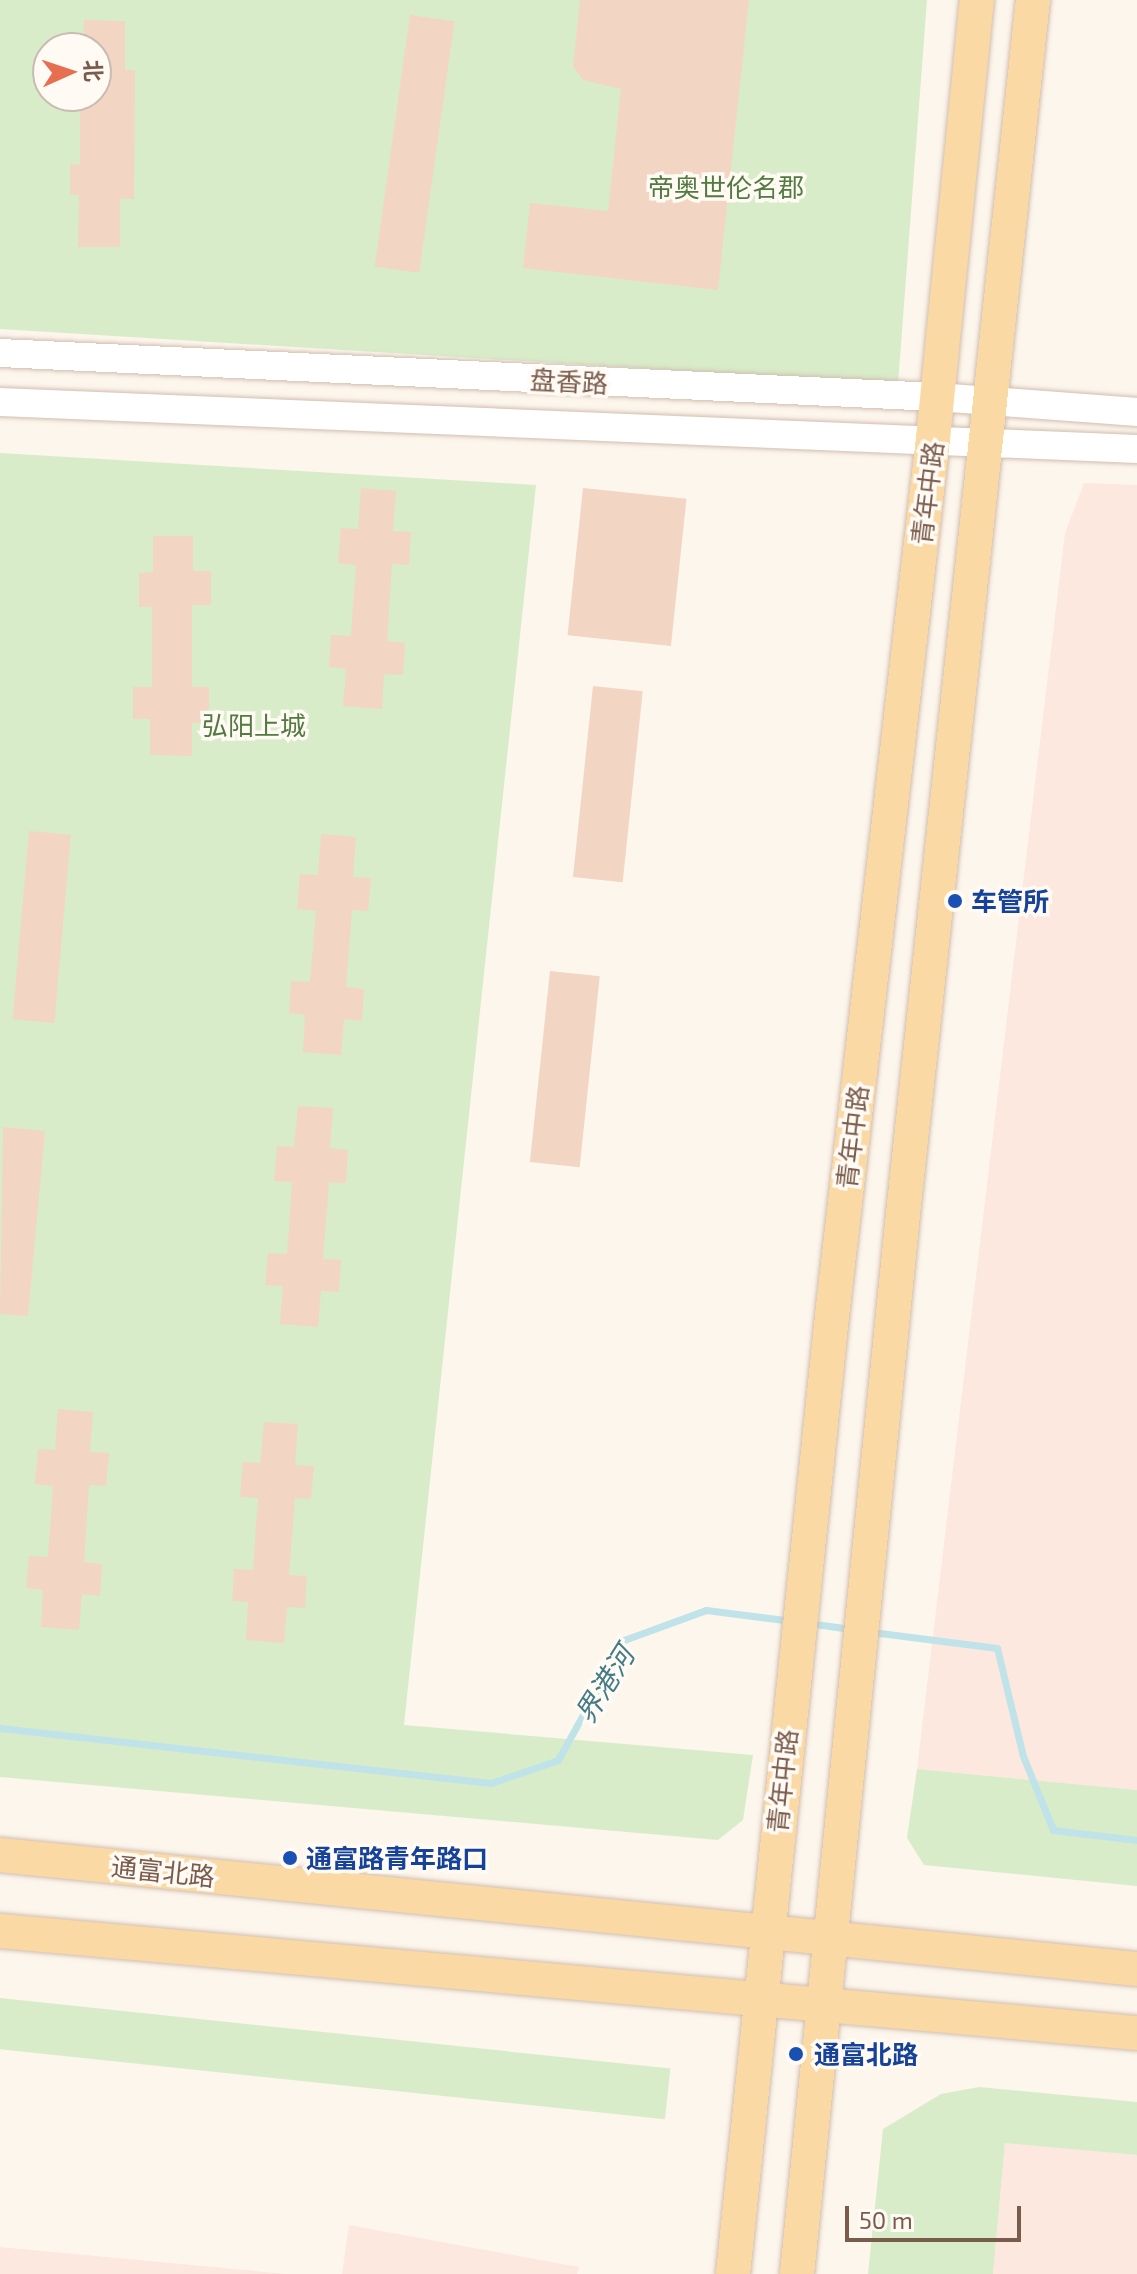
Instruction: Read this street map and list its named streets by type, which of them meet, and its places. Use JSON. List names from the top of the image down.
{
  "streets": {
    "main road": ["青年中路", "通富北路"],
    "street": ["盘香路"]
  },
  "crossings": [
    ["盘香路", "青年中路"],
    ["青年中路", "通富北路"]
  ],
  "water": ["界港河"],
  "parks": ["帝奥世伦名郡", "弘阳上城"],
  "places": ["车管所", "通富路青年路口", "通富北路"],
  "scale_bar": "50 m",
  "north": "right"
}
